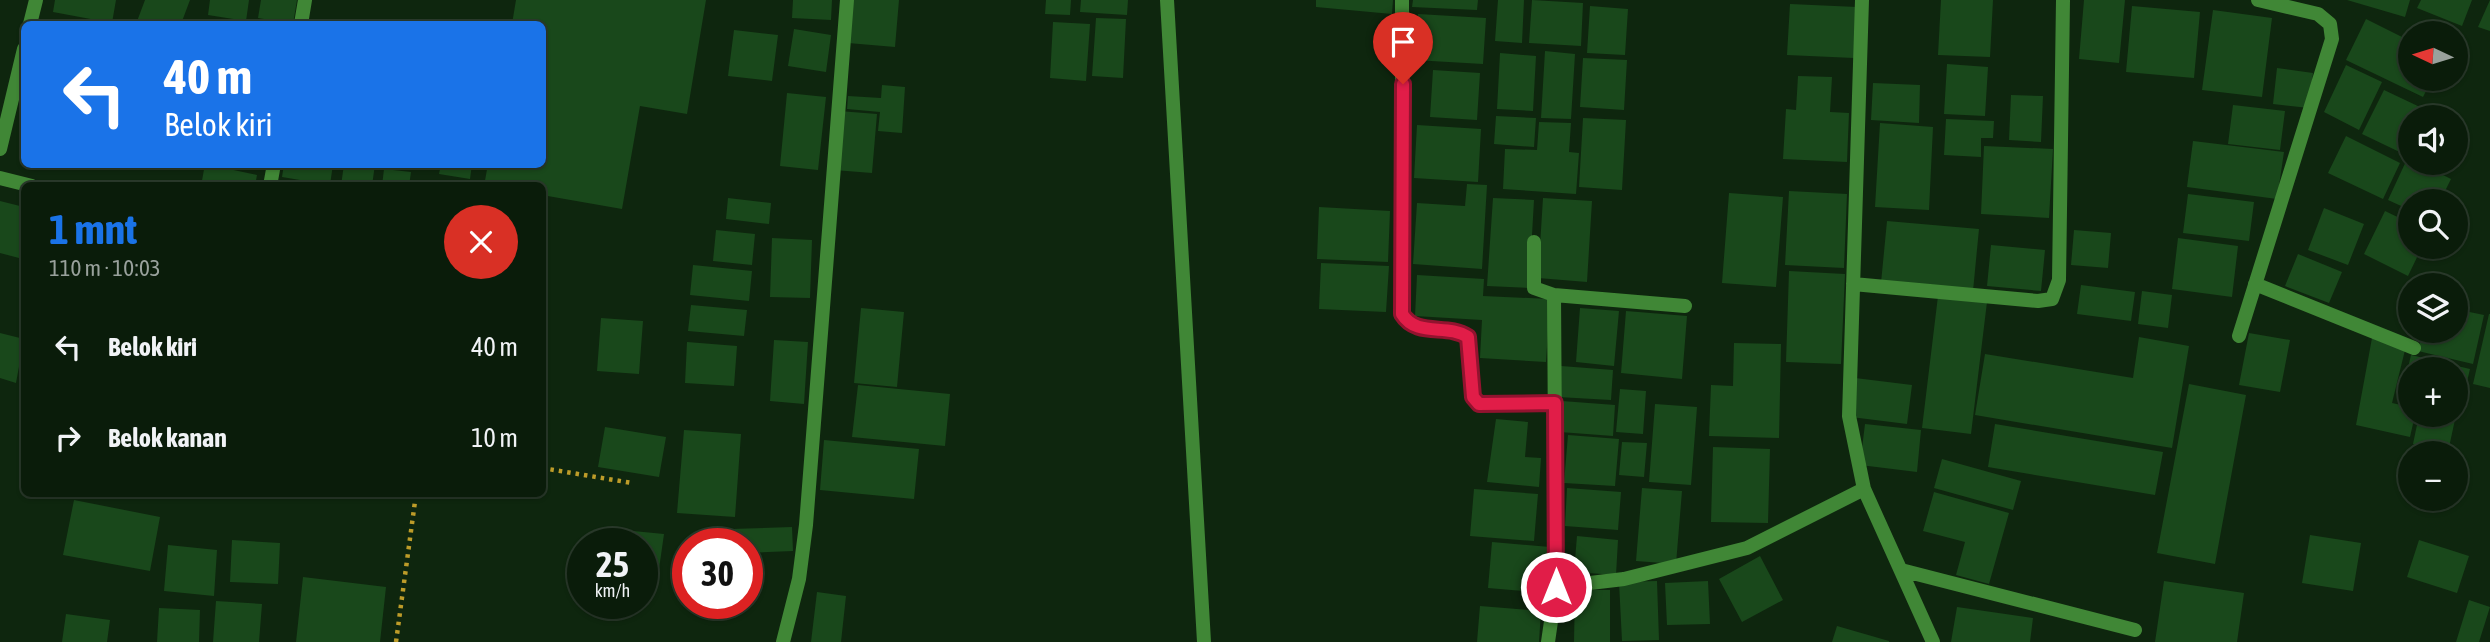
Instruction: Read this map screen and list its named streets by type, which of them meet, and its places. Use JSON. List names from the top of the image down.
{
  "north": "left",
  "page": {
    "map_buttons": ["+", "−"],
    "turn": ["40 m", "Belok kiri"],
    "heading": ["1 mnt", "110 m · 10:03"],
    "list": [
      {
        "name": "Belok kiri",
        "value": "40 m"
      },
      {
        "name": "Belok kanan",
        "value": "10 m"
      }
    ],
    "speed": "25 km/h",
    "limit": "30"
  }
}
